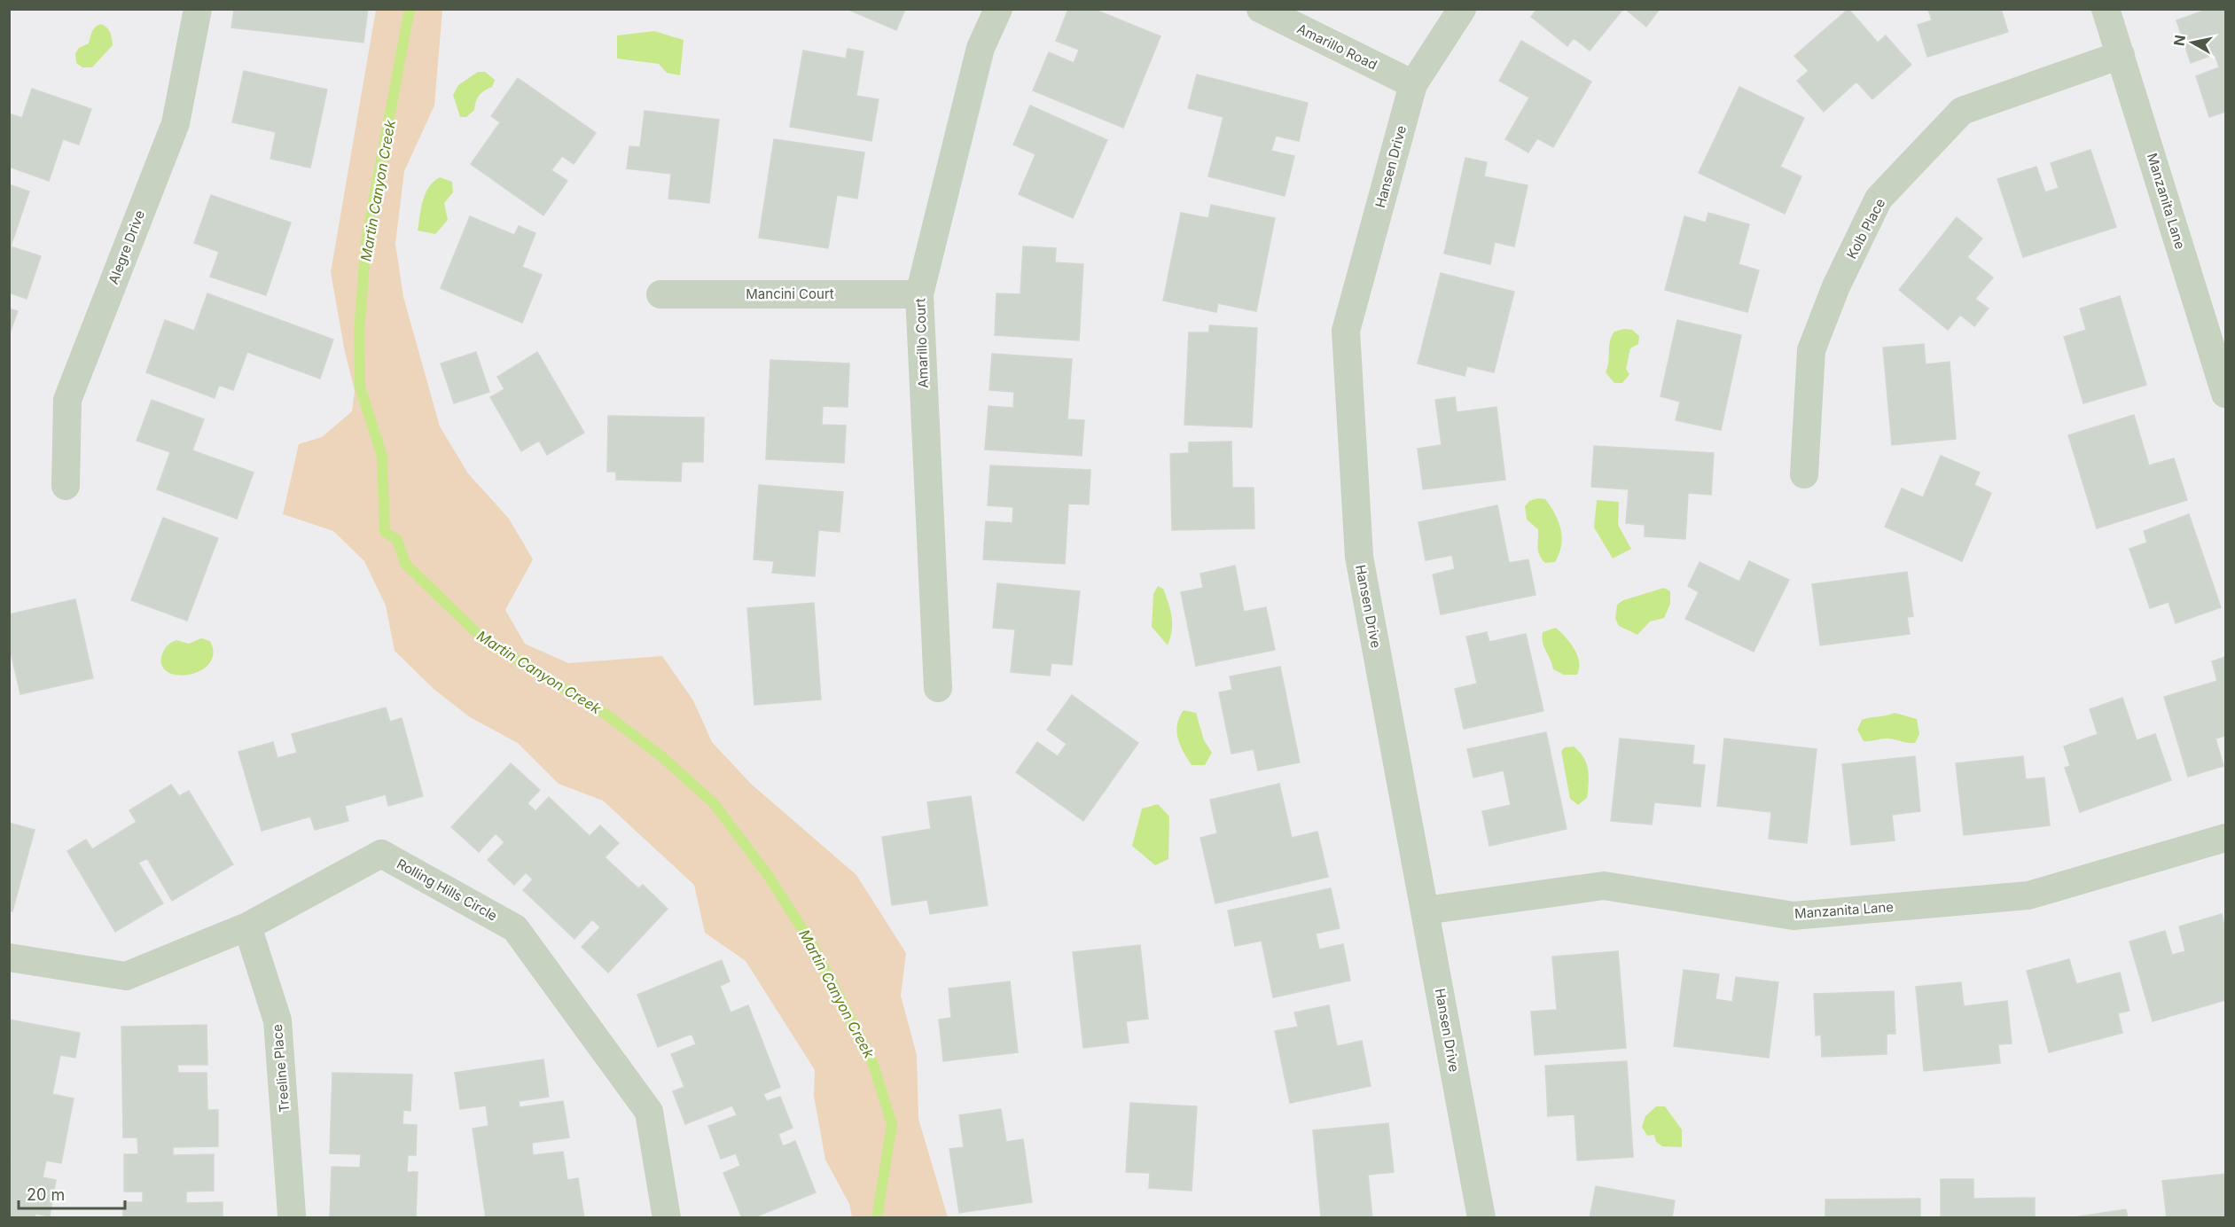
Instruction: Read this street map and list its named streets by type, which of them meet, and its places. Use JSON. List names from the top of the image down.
{
  "streets": {
    "street": [
      "Amarillo Road",
      "Hansen Drive",
      "Manzanita Lane",
      "Kolb Place",
      "Alegre Drive",
      "Mancini Court",
      "Amarillo Court",
      "Rolling Hills Circle",
      "Treeline Place"
    ]
  },
  "crossings": [
    ["Amarillo Road", "Hansen Drive"],
    ["Hansen Drive", "Manzanita Lane"],
    ["Manzanita Lane", "Kolb Place"],
    ["Mancini Court", "Amarillo Court"],
    ["Rolling Hills Circle", "Treeline Place"]
  ],
  "water": ["Martin Canyon Creek"],
  "scale_bar": "20 m",
  "north": "left"
}
